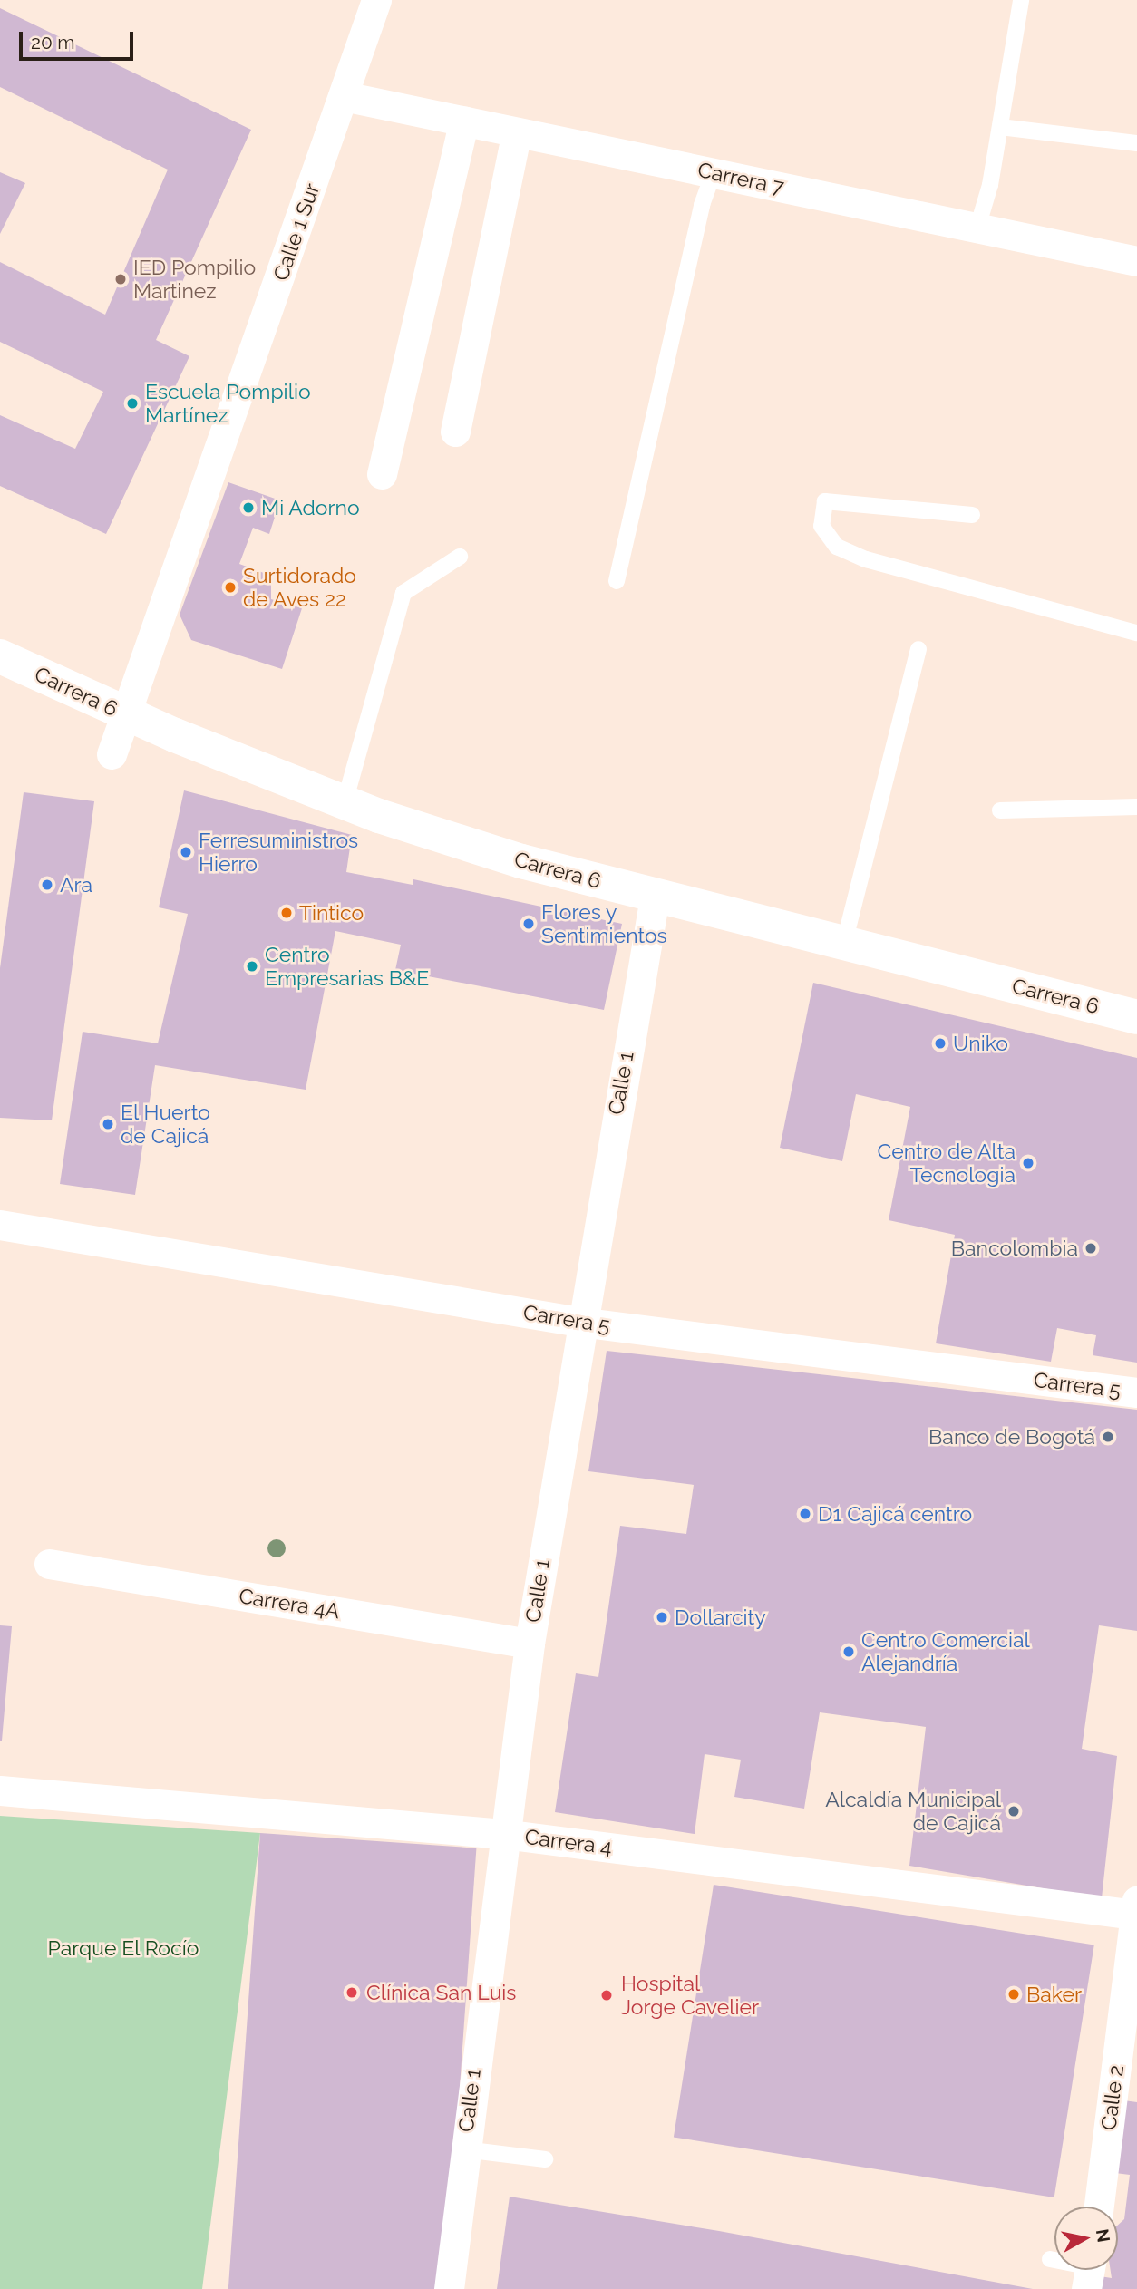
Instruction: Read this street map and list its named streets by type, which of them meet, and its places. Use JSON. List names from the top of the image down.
{
  "streets": {
    "main road": ["Carrera 6"],
    "street": [
      "Carrera 7",
      "Calle 1 Sur",
      "Calle 1",
      "Carrera 5",
      "Carrera 4A",
      "Carrera 4",
      "Calle 2"
    ]
  },
  "crossings": [
    ["Carrera 7", "Calle 1 Sur"],
    ["Calle 1 Sur", "Carrera 6"],
    ["Carrera 6", "Calle 1"],
    ["Calle 1", "Carrera 5"],
    ["Calle 1", "Carrera 4A"],
    ["Calle 1", "Carrera 4"],
    ["Carrera 4", "Calle 2"]
  ],
  "parks": ["Parque El Rocío"],
  "places": [
    "IED Pompilio Martinez",
    "Escuela Pompilio Martínez",
    "Mi Adorno",
    "Surtidorado de Aves 22",
    "Ferresuministros Hierro",
    "Ara",
    "Tintico",
    "Flores y Sentimientos",
    "Centro Empresarias B&E",
    "Uniko",
    "El Huerto de Cajicá",
    "Centro de Alta Tecnologia",
    "Bancolombia",
    "Banco de Bogotá",
    "D1 Cajicá centro",
    "Dollarcity",
    "Centro Comercial Alejandría",
    "Alcaldía Municipal de Cajicá",
    "Clínica San Luis",
    "Baker",
    "Hospital Jorge Cavelier"
  ],
  "scale_bar": "20 m",
  "north": "right"
}
